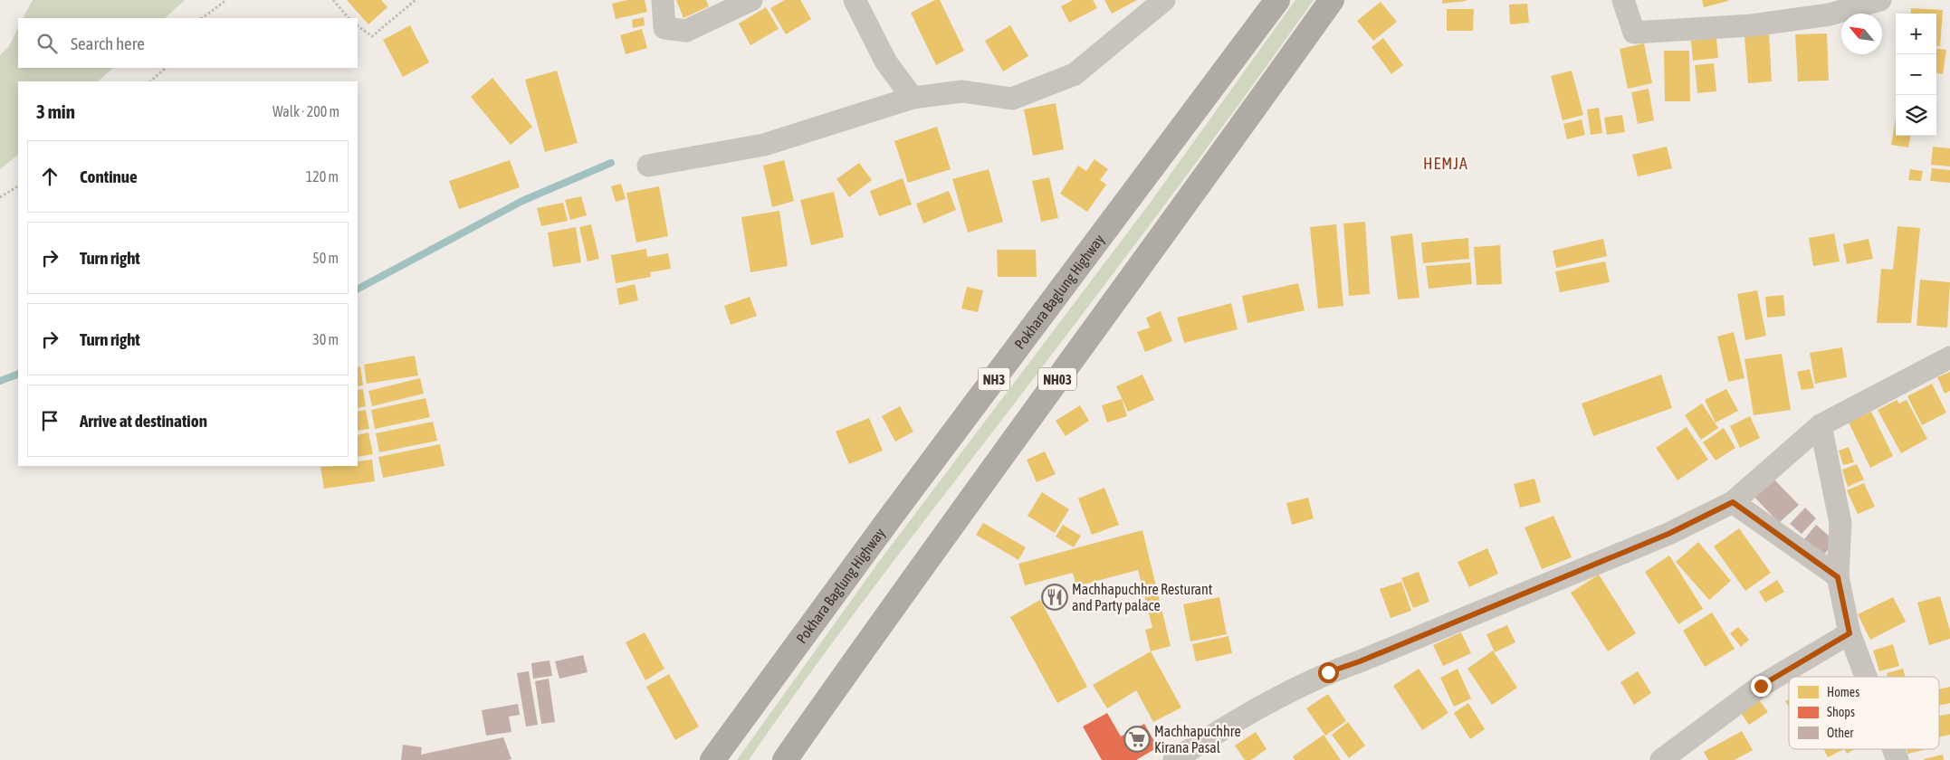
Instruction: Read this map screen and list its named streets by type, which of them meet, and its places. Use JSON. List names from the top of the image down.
{
  "streets": {
    "highway": ["Pokhara Baglung Highway", "NH3", "NH03"]
  },
  "districts": ["HEMJA"],
  "places": {
    "restaurant": ["Machhapuchhre Resturant and Party palace"],
    "supermarket": ["Machhapuchhre Kirana Pasal"]
  },
  "legend": ["Homes", "Shops", "Other"],
  "north": "top left",
  "page": {
    "map_buttons": ["+", "−"],
    "search": "Search here",
    "heading": ["3 min", "Walk · 200 m"],
    "list": [
      ["Continue", "120 m"],
      ["Turn right", "50 m"],
      ["Turn right", "30 m"],
      "Arrive at destination"
    ]
  }
}
